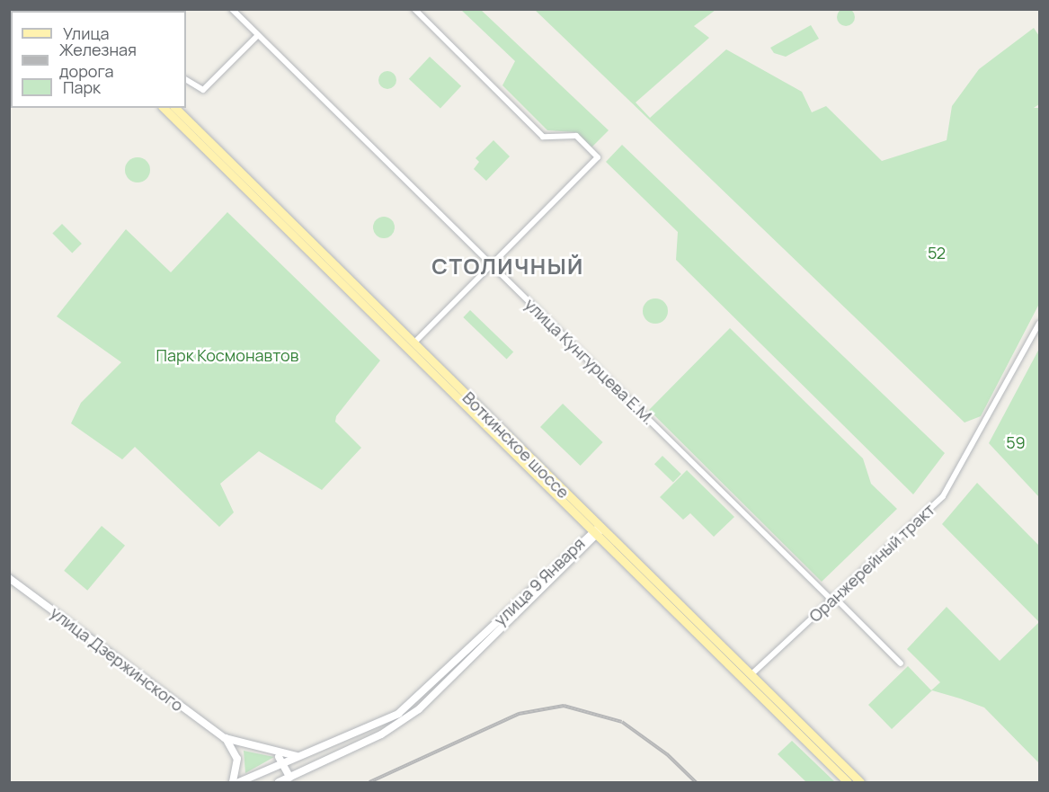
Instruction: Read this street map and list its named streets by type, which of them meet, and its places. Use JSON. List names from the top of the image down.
{
  "streets": {
    "main road": ["Воткинское шоссе", "улица 9 Января", "улица Дзержинского"],
    "street": ["улица Кунгурцева Е.М.", "Оранжерейный тракт"]
  },
  "crossings": [
    ["улица Кунгурцева Е.М.", "Оранжерейный тракт"],
    ["Воткинское шоссе", "Оранжерейный тракт"],
    ["Воткинское шоссе", "улица 9 Января"],
    ["улица 9 Января", "улица Дзержинского"]
  ],
  "districts": ["СТОЛИЧНЫЙ"],
  "parks": ["52", "Парк Космонавтов", "59"],
  "legend": ["Улица", "Железная дорога", "Парк"]
}
